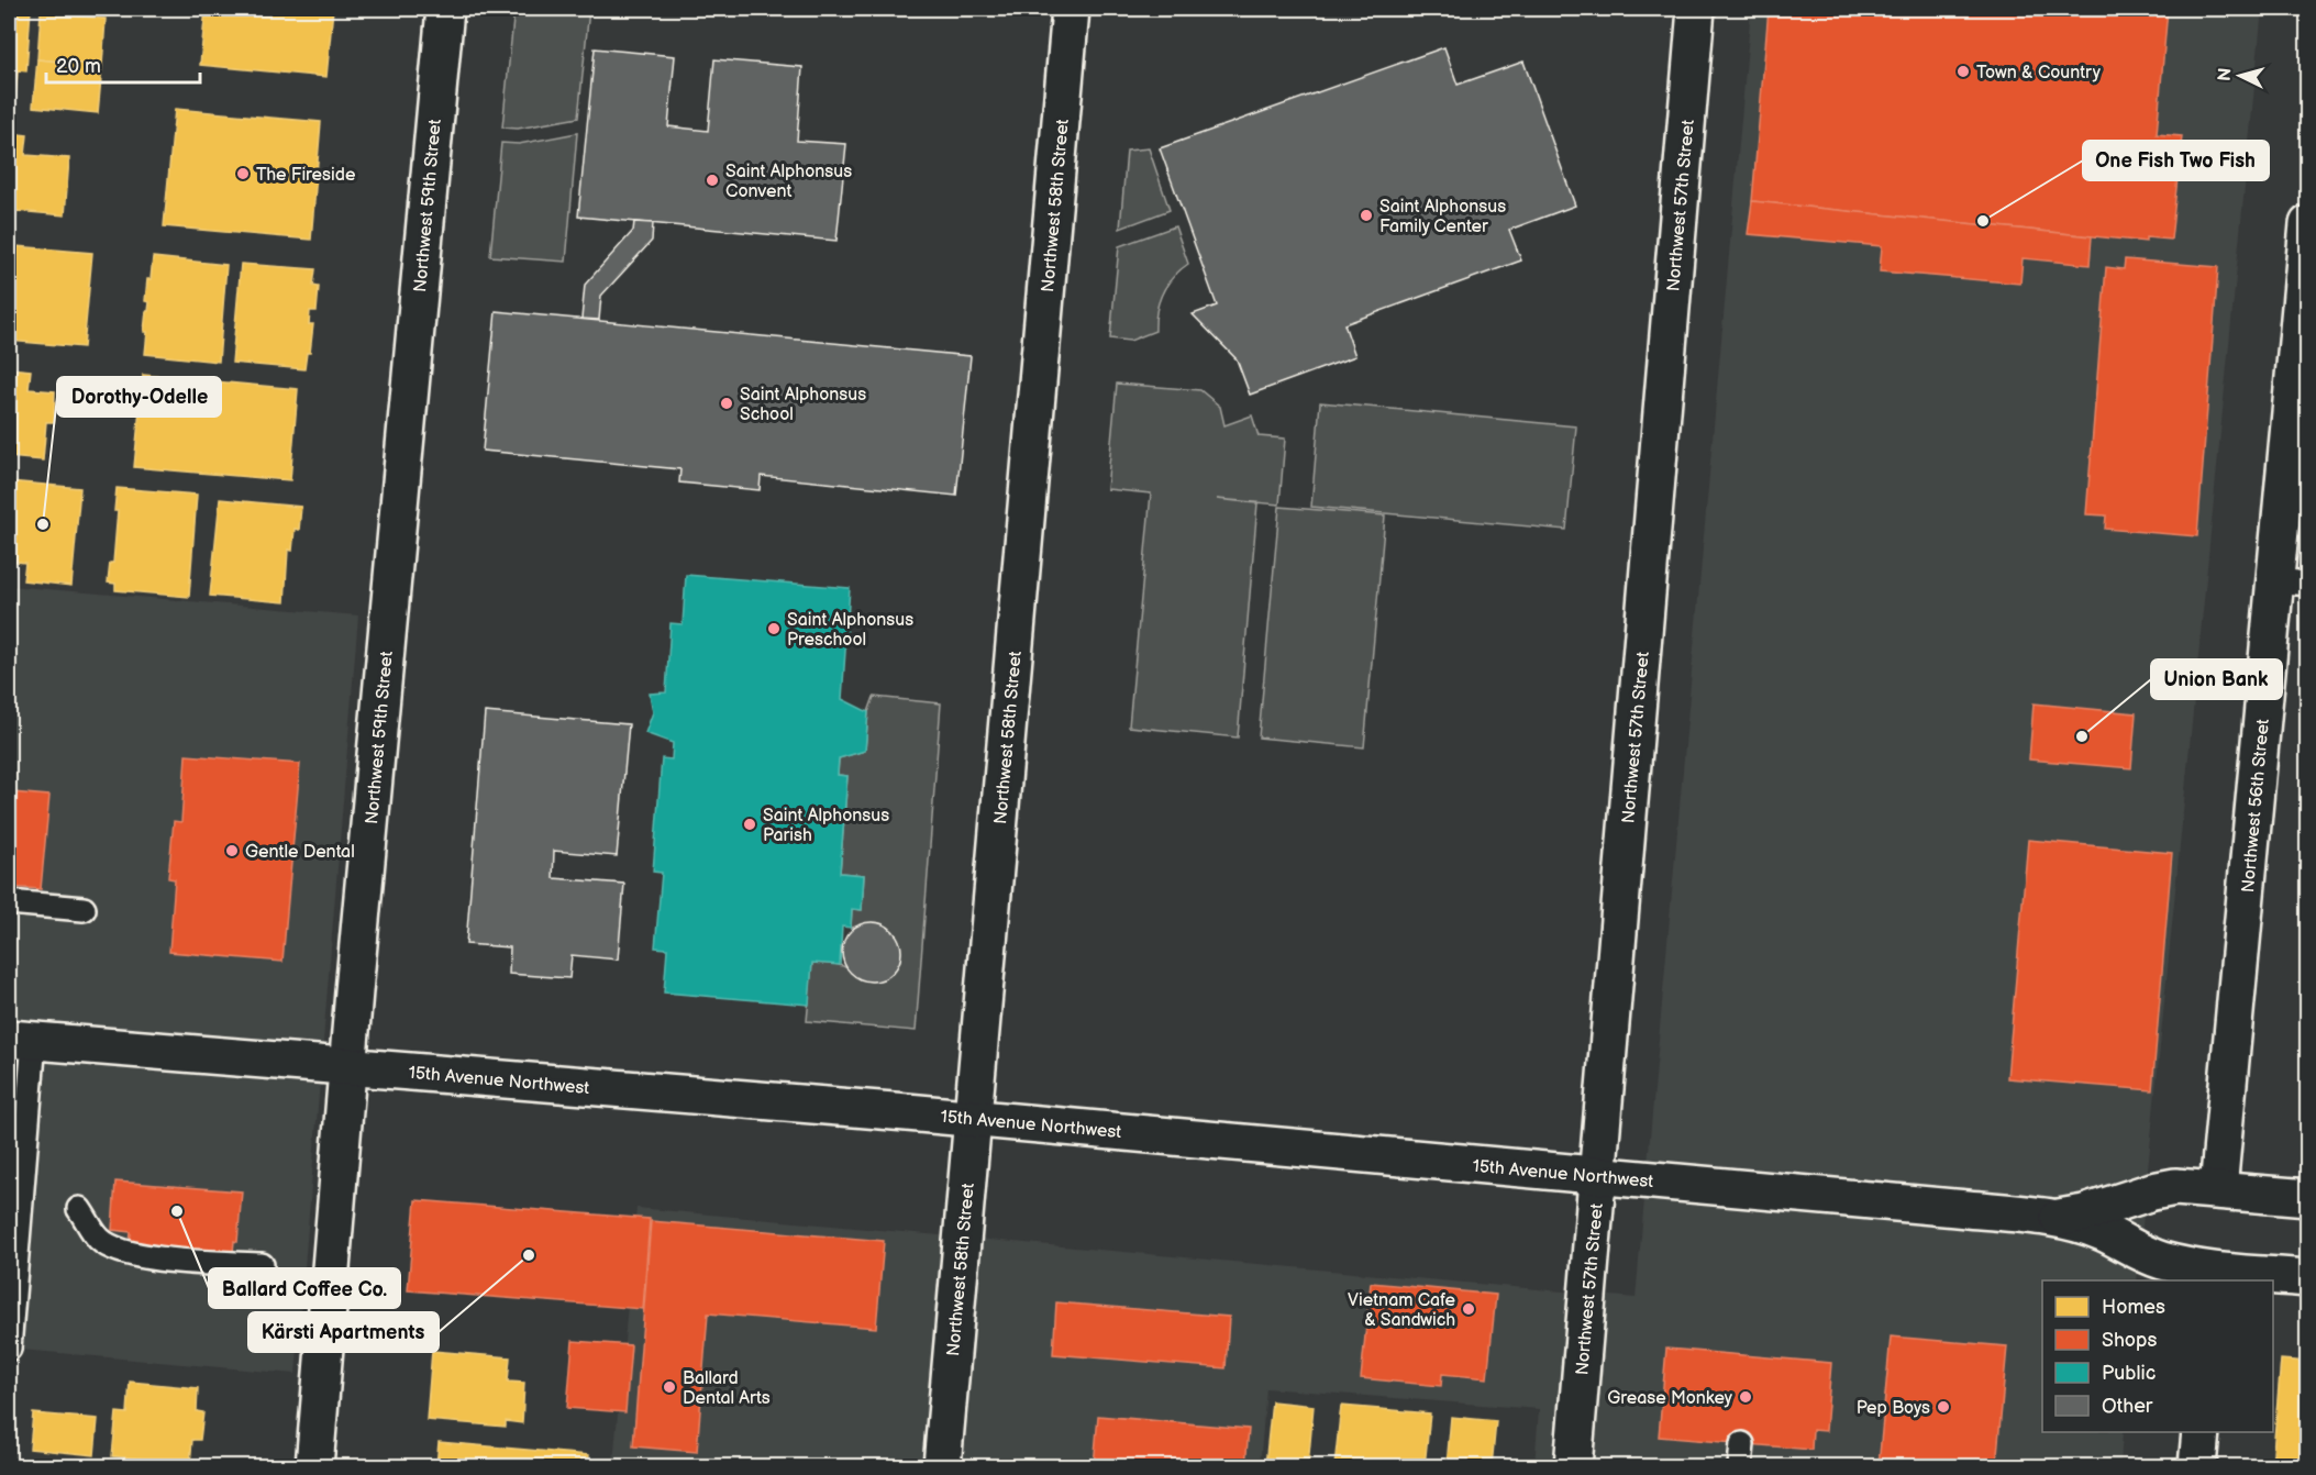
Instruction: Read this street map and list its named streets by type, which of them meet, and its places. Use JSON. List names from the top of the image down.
{
  "streets": {
    "street": [
      "Northwest 59th Street",
      "Northwest 58th Street",
      "Northwest 57th Street",
      "Northwest 56th Street",
      "15th Avenue Northwest"
    ]
  },
  "crossings": [
    ["Northwest 59th Street", "15th Avenue Northwest"],
    ["Northwest 58th Street", "15th Avenue Northwest"],
    ["Northwest 57th Street", "15th Avenue Northwest"],
    ["Northwest 56th Street", "15th Avenue Northwest"]
  ],
  "places": [
    "Town & Country",
    "The Fireside",
    "Saint Alphonsus Convent",
    "Saint Alphonsus Family Center",
    "One Fish Two Fish",
    "Saint Alphonsus School",
    "Dorothy-Odelle",
    "Saint Alphonsus Preschool",
    "Union Bank",
    "Saint Alphonsus Parish",
    "Gentle Dental",
    "Ballard Coffee Co.",
    "Kärsti Apartments",
    "Vietnam Cafe & Sandwich",
    "Ballard Dental Arts",
    "Grease Monkey",
    "Pep Boys"
  ],
  "legend": [
    "Homes",
    "Shops",
    "Public",
    "Other"
  ],
  "scale_bar": "20 m",
  "north": "left"
}
